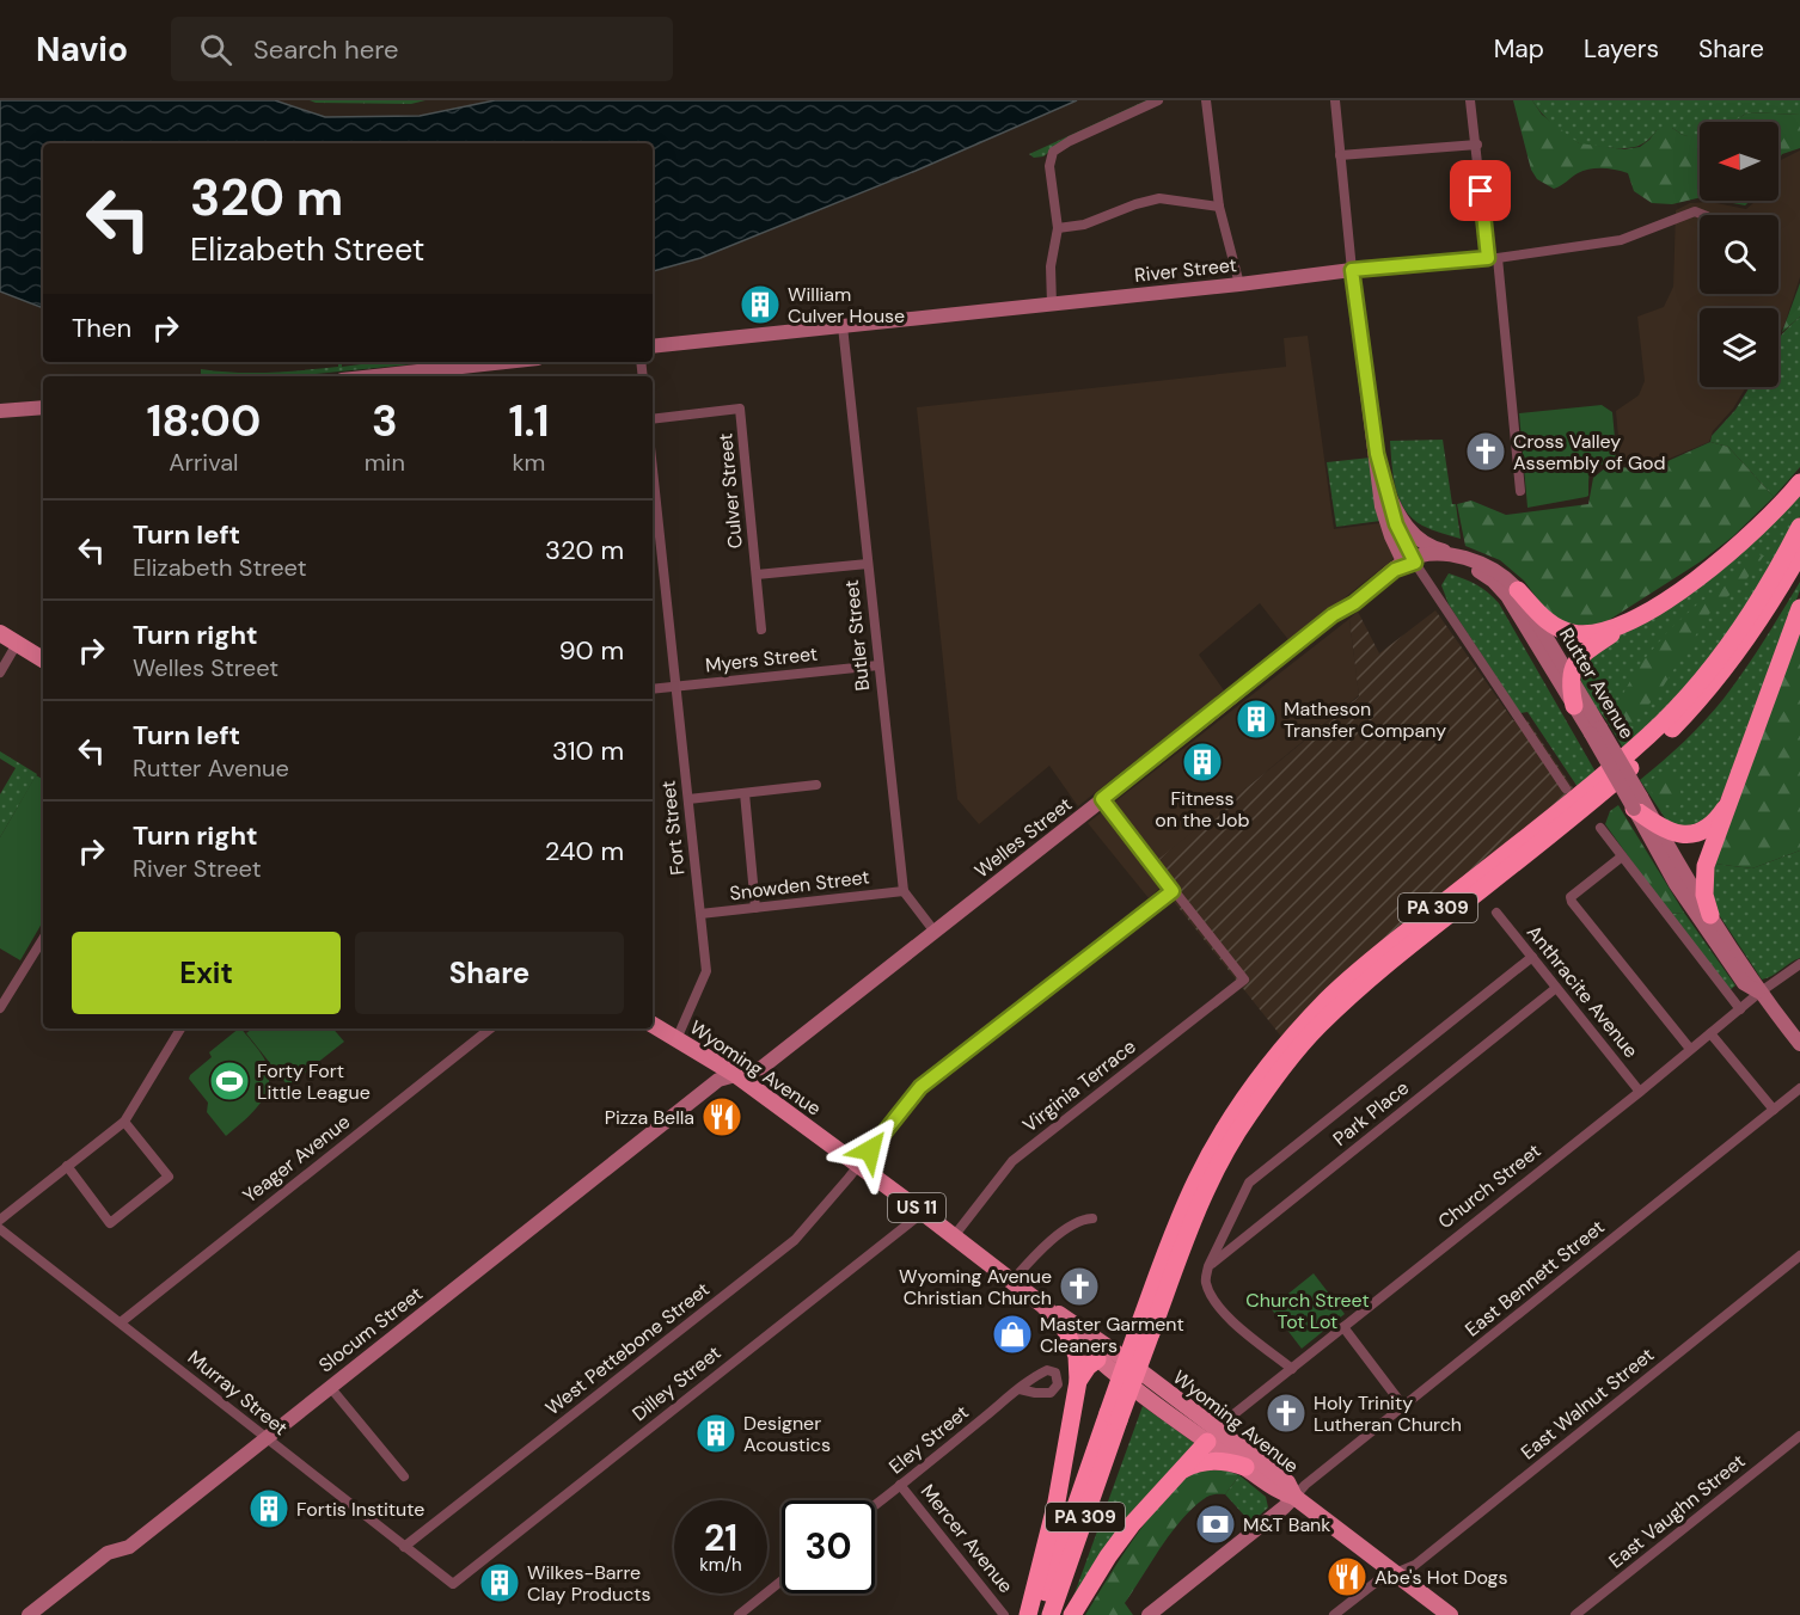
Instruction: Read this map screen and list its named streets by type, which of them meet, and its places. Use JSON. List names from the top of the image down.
{
  "streets": {
    "highway": ["PA 309"],
    "main road": ["Wyoming Avenue", "US 11"],
    "street": [
      "River Street",
      "Culver Street",
      "Butler Street",
      "Myers Street",
      "Rutter Avenue",
      "Fort Street",
      "Welles Street",
      "Snowden Street",
      "Anthracite Avenue",
      "Virginia Terrace",
      "Park Place",
      "Yeager Avenue",
      "Church Street",
      "East Bennett Street",
      "Slocum Street",
      "West Pettebone Street",
      "Dilley Street",
      "Murray Street",
      "East Walnut Street",
      "Eley Street",
      "East Vaughn Street",
      "Mercer Avenue"
    ]
  },
  "crossings": [
    ["River Street", "Butler Street"],
    ["Culver Street", "Butler Street"],
    ["Butler Street", "Myers Street"],
    ["Butler Street", "Snowden Street"],
    ["Myers Street", "Fort Street"],
    ["Rutter Avenue", "Welles Street"],
    ["Rutter Avenue", "Church Street"],
    ["Fort Street", "Snowden Street"],
    ["Fort Street", "Wyoming Avenue"],
    ["Welles Street", "Wyoming Avenue"],
    ["Welles Street", "Slocum Street"],
    ["Anthracite Avenue", "Park Place"],
    ["Anthracite Avenue", "Church Street"],
    ["Wyoming Avenue", "Virginia Terrace"],
    ["Wyoming Avenue", "Church Street"],
    ["Wyoming Avenue", "East Bennett Street"],
    ["Wyoming Avenue", "Slocum Street"],
    ["Wyoming Avenue", "West Pettebone Street"],
    ["Wyoming Avenue", "Dilley Street"],
    ["Wyoming Avenue", "East Walnut Street"],
    ["Virginia Terrace", "West Pettebone Street"],
    ["Yeager Avenue", "Murray Street"],
    ["Slocum Street", "Murray Street"],
    ["West Pettebone Street", "Murray Street"],
    ["Dilley Street", "Murray Street"],
    ["Eley Street", "Mercer Avenue"]
  ],
  "parks": ["Church Street Tot Lot"],
  "places": {
    "building": [
      "William Culver House",
      "Matheson Transfer Company",
      "Fitness on the Job",
      "Designer Acoustics",
      "Fortis Institute",
      "Wilkes-Barre Clay Products"
    ],
    "church": ["Cross Valley Assembly of God", "Wyoming Avenue Christian Church", "Holy Trinity Lutheran Church"],
    "sports": ["Forty Fort Little League"],
    "restaurant": ["Pizza Bella", "Abe's Hot Dogs"],
    "shop": ["Master Garment Cleaners"],
    "bank": ["M&T Bank"]
  },
  "north": "left",
  "page": {
    "header": "Navio",
    "search": "Search here",
    "nav": ["Map", "Layers", "Share"],
    "turn": ["320 m", "Elizabeth Street"],
    "then": "Then",
    "eta": [
      "18:00",
      "Arrival",
      "3",
      "min",
      "1.1",
      "km"
    ],
    "list": [
      {
        "name": "Turn left",
        "note": "Elizabeth Street",
        "value": "320 m"
      },
      {
        "name": "Turn right",
        "note": "Welles Street",
        "value": "90 m"
      },
      {
        "name": "Turn left",
        "note": "Rutter Avenue",
        "value": "310 m"
      },
      {
        "name": "Turn right",
        "note": "River Street",
        "value": "240 m"
      }
    ],
    "buttons": ["Exit", "Share"],
    "speed": "21 km/h",
    "limit": "30"
  }
}
